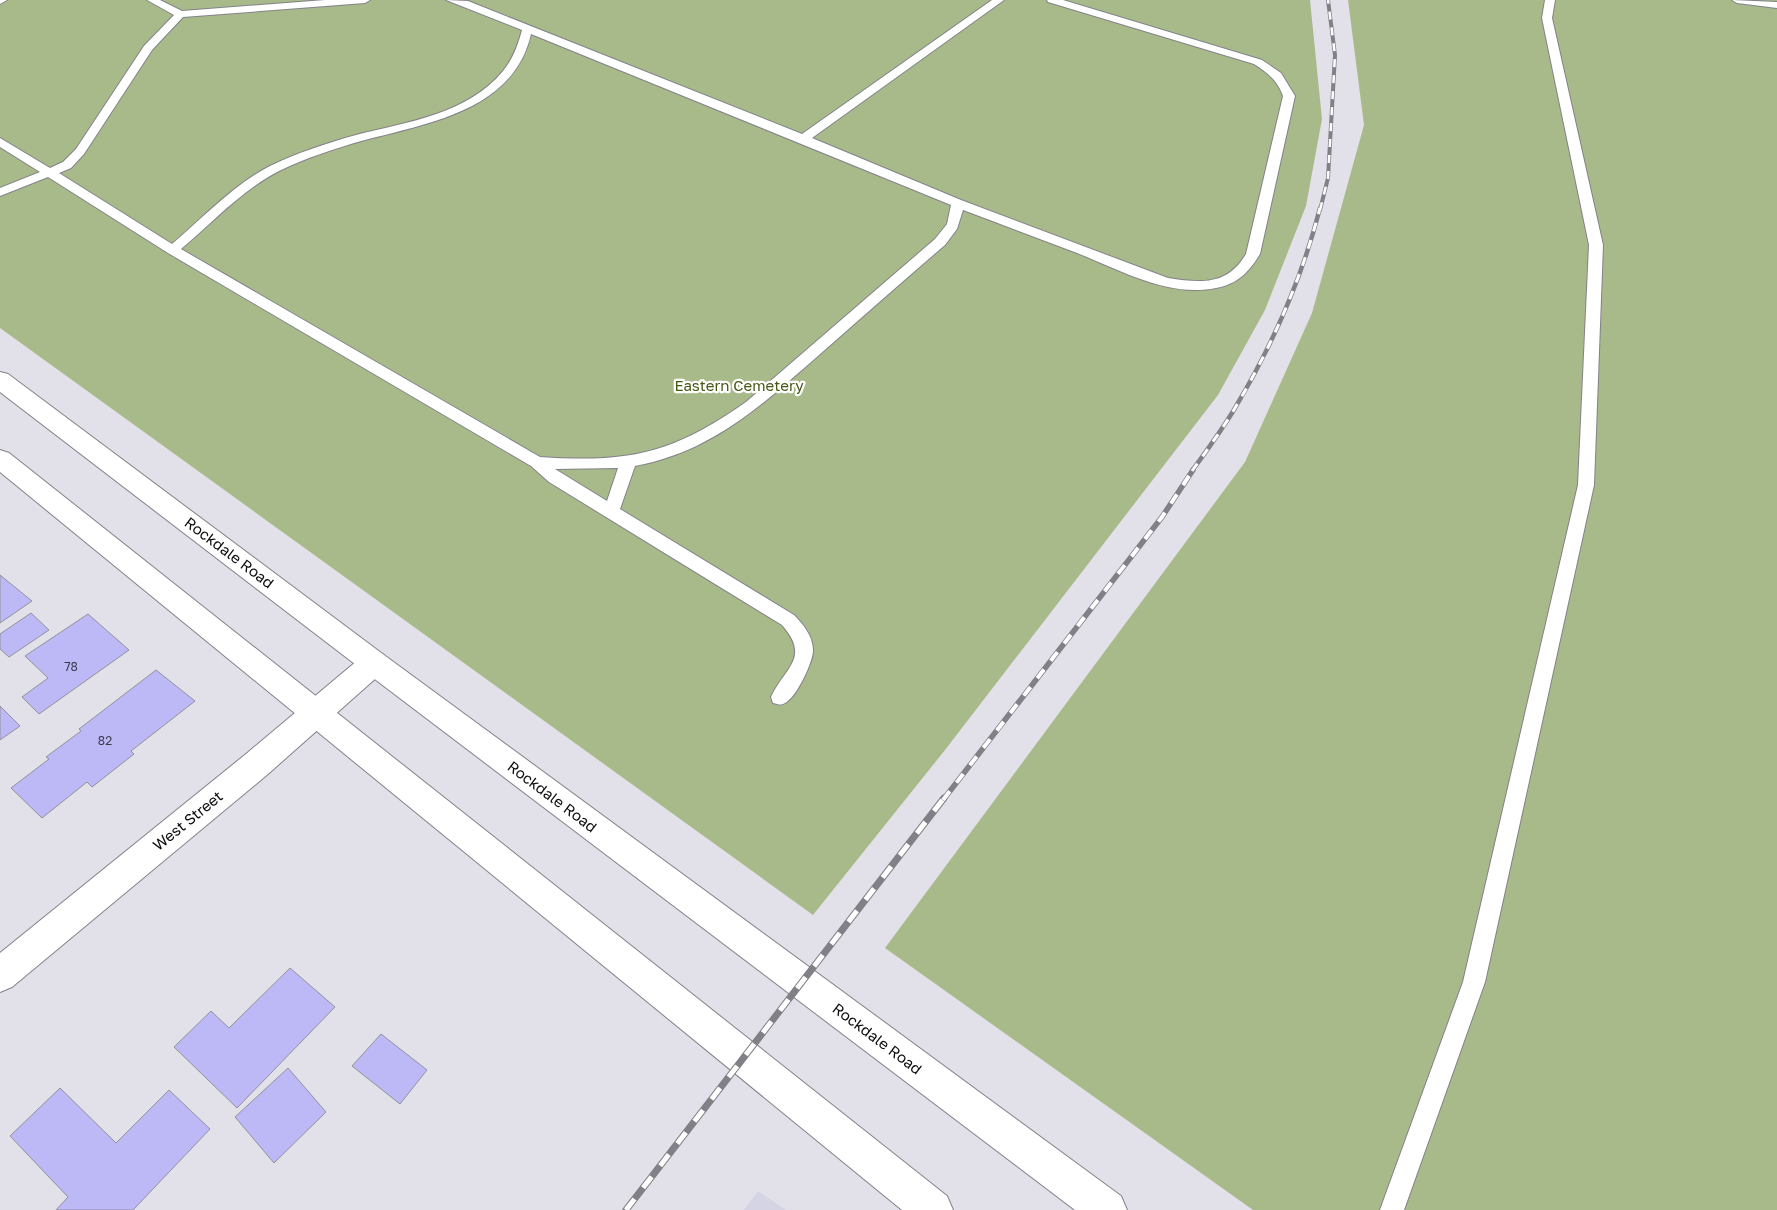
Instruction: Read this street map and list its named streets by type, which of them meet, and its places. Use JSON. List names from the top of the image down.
{
  "streets": {
    "main road": ["Rockdale Road", "West Street"]
  },
  "crossings": [
    ["Rockdale Road", "West Street"]
  ],
  "parks": ["Eastern Cemetery"],
  "house_numbers": ["78", "82"]
}
